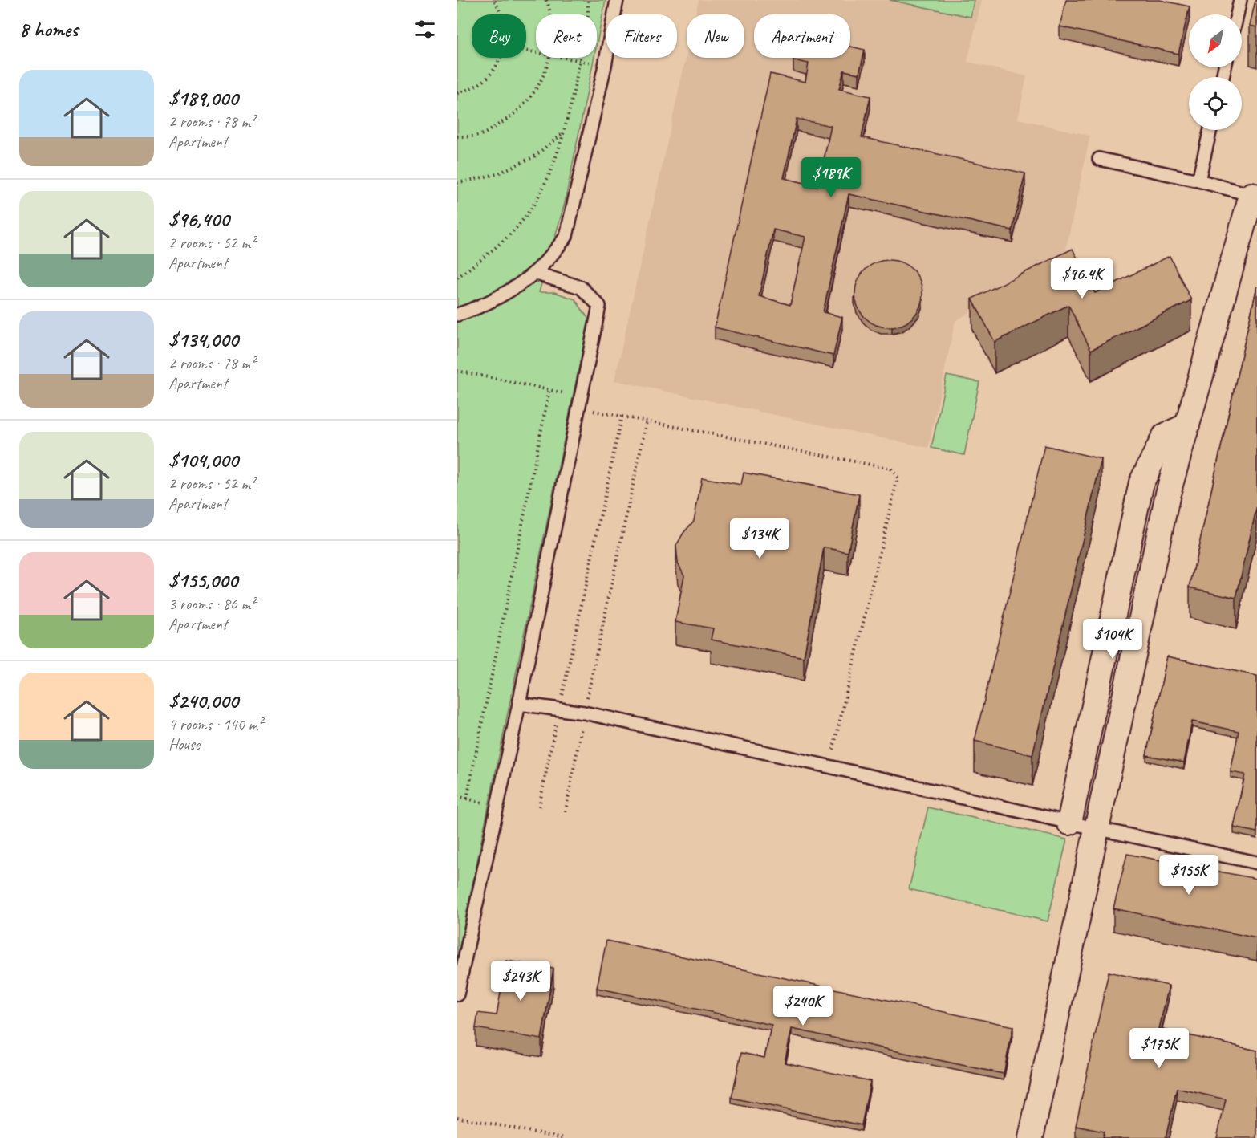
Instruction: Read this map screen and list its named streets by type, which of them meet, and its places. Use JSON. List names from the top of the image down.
{
  "north": "bottom left",
  "page": {
    "heading": "8 homes",
    "chip": [
      "Buy",
      "Rent",
      "Filters",
      "New",
      "Apartment"
    ],
    "list": [
      {
        "name": "$189,000",
        "note": "2 rooms · 78 m² · Apartment"
      },
      {
        "name": "$96,400",
        "note": "2 rooms · 52 m² · Apartment"
      },
      {
        "name": "$134,000",
        "note": "2 rooms · 78 m² · Apartment"
      },
      {
        "name": "$104,000",
        "note": "2 rooms · 52 m² · Apartment"
      },
      {
        "name": "$155,000",
        "note": "3 rooms · 86 m² · Apartment"
      },
      {
        "name": "$240,000",
        "note": "4 rooms · 140 m² · House"
      }
    ],
    "price": [
      "$189K",
      "$96.4K",
      "$134K",
      "$104K",
      "$155K",
      "$243K",
      "$240K",
      "$175K"
    ]
  }
}
